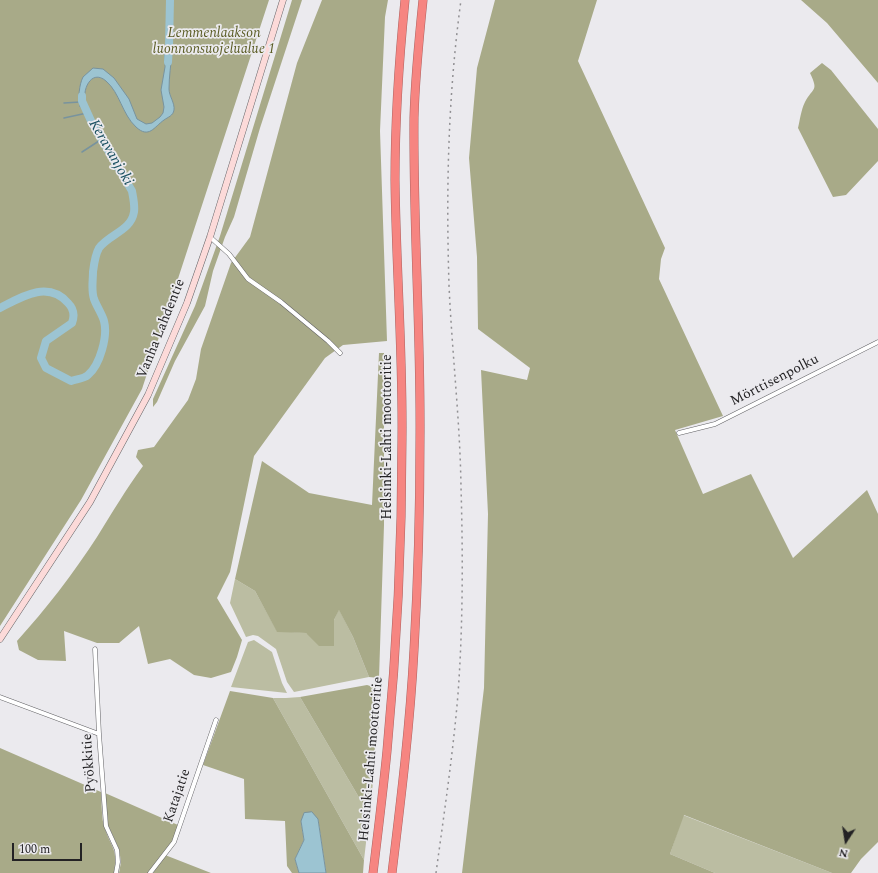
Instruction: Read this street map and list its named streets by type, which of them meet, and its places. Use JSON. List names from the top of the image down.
{
  "streets": {
    "highway": ["Helsinki-Lahti moottoritie"],
    "main road": ["Vanha Lahdentie"],
    "street": ["Mörttisenpolku", "Pyökkitie", "Katajatie"]
  },
  "water": ["Keravanjoki"],
  "parks": ["Lemmenlaakson luonnonsuojelualue 1"],
  "scale_bar": "100 m",
  "north": "bottom"
}
